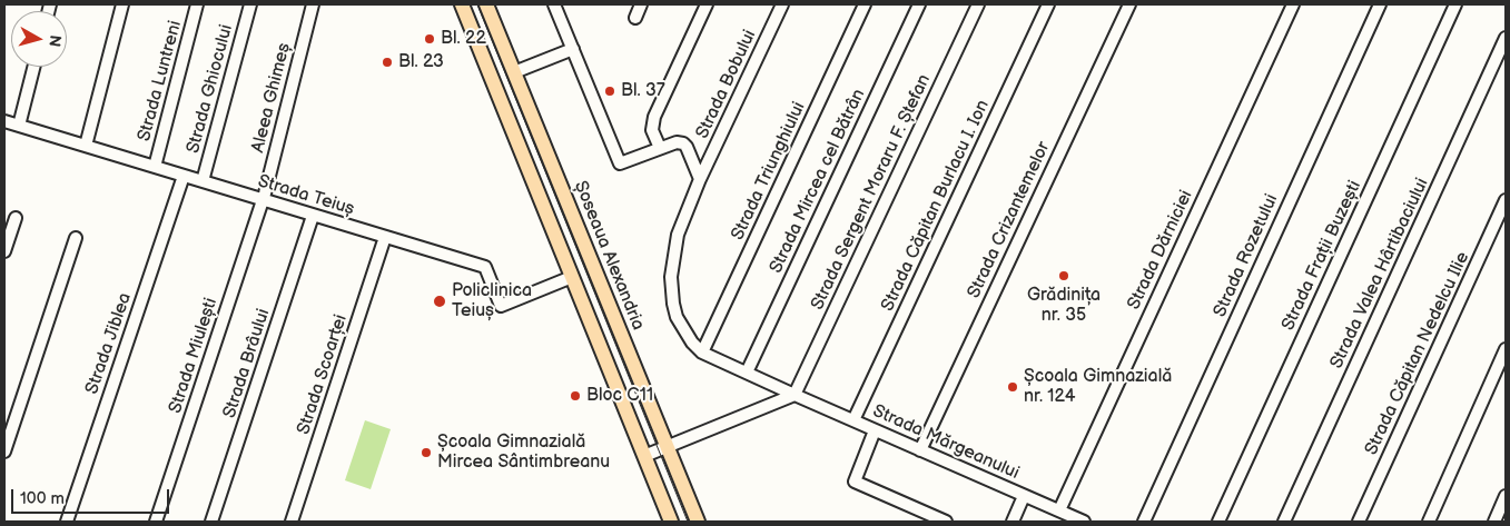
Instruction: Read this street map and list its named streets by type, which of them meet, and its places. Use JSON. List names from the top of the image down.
{
  "streets": {
    "main road": ["Șoseaua Alexandria"],
    "street": [
      "Strada Luntreni",
      "Strada Bobului",
      "Strada Ghiocului",
      "Aleea Ghimeș",
      "Strada Triunghiului",
      "Strada Mircea cel Bătrân",
      "Strada Sergent Moraru F. Ștefan",
      "Strada Teiuș",
      "Strada Căpitan Burlacu I. Ion",
      "Strada Crizantemelor",
      "Strada Dărniciei",
      "Strada Rozetului",
      "Strada Frații Buzești",
      "Strada Valea Hârtibaciului",
      "Strada Jiblea",
      "Strada Căpitan Nedelcu Ilie",
      "Strada Miulești",
      "Strada Brâului",
      "Strada Scoarței",
      "Strada Mărgeanului"
    ]
  },
  "crossings": [
    ["Strada Luntreni", "Strada Teiuș"],
    ["Strada Bobului", "Strada Triunghiului"],
    ["Strada Bobului", "Strada Mărgeanului"],
    ["Strada Ghiocului", "Strada Teiuș"],
    ["Aleea Ghimeș", "Strada Teiuș"],
    ["Aleea Ghimeș", "Strada Miulești"],
    ["Strada Triunghiului", "Strada Mărgeanului"],
    ["Strada Mircea cel Bătrân", "Strada Mărgeanului"],
    ["Strada Sergent Moraru F. Ștefan", "Strada Mărgeanului"],
    ["Strada Teiuș", "Strada Jiblea"],
    ["Strada Teiuș", "Strada Miulești"],
    ["Strada Teiuș", "Strada Brâului"],
    ["Strada Teiuș", "Strada Scoarței"],
    ["Strada Căpitan Burlacu I. Ion", "Strada Mărgeanului"],
    ["Strada Crizantemelor", "Strada Mărgeanului"],
    ["Strada Dărniciei", "Strada Mărgeanului"]
  ],
  "places": [
    "Bl. 22",
    "Bl. 23",
    "Bl. 37",
    "Grădinița nr. 35",
    "Policlinica Teiuș",
    "Școala Gimnazială nr. 124",
    "Bloc C11",
    "Școala Gimnazială Mircea Sântimbreanu"
  ],
  "scale_bar": "100 m",
  "north": "right"
}
